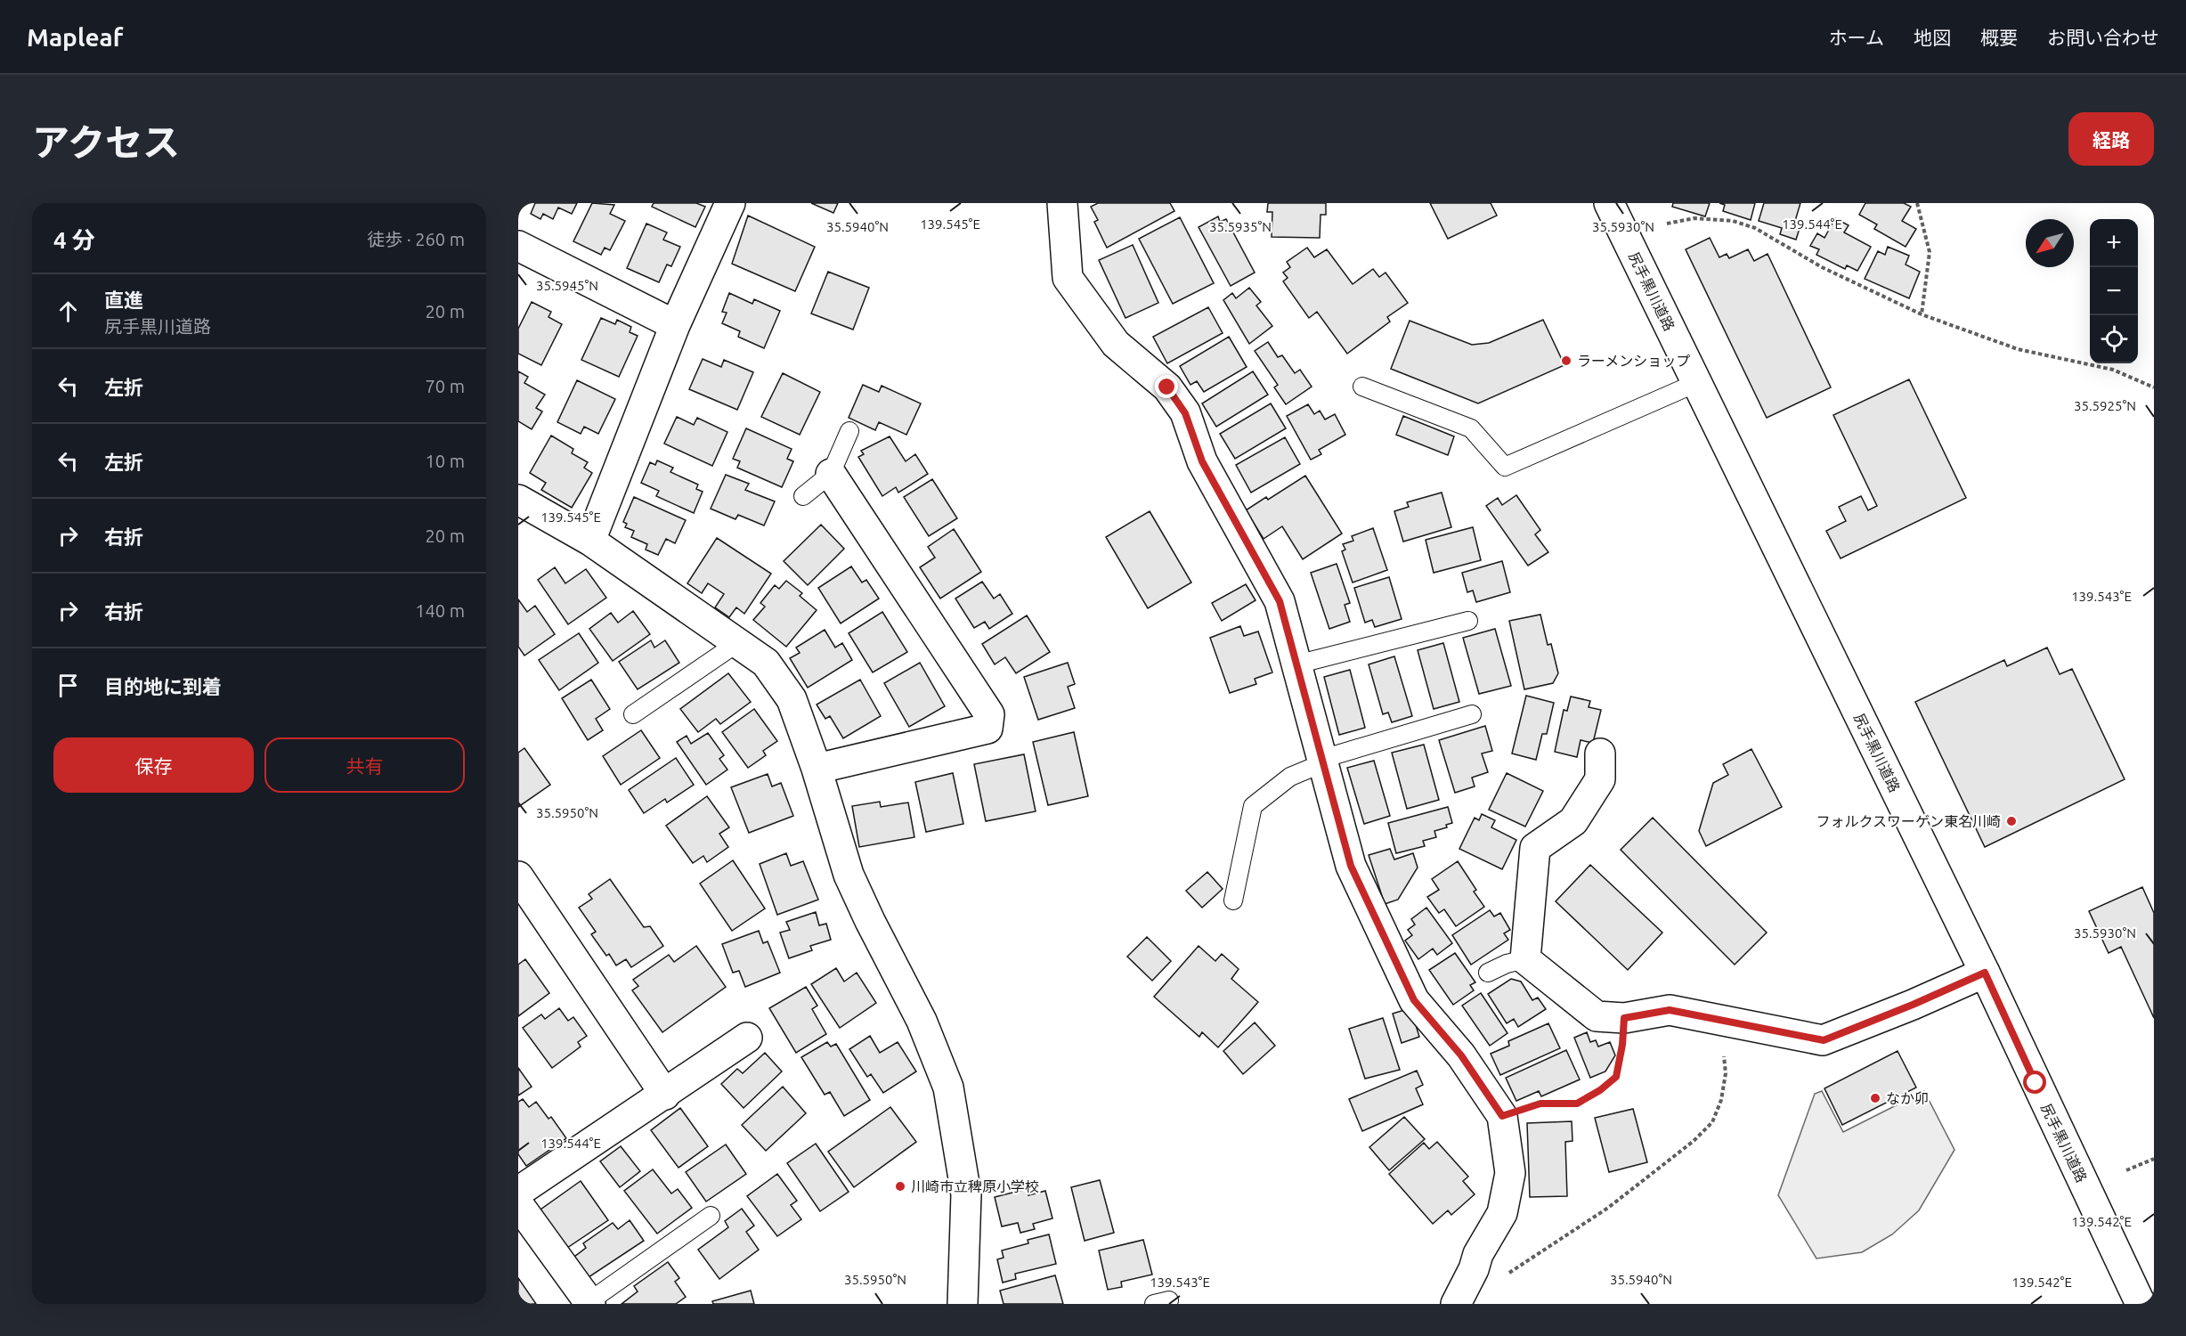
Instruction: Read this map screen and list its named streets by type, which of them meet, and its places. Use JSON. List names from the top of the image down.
{
  "streets": {
    "street": ["尻手黒川道路"]
  },
  "places": [
    "ラーメンショップ",
    "フォルクスワーゲン東名川崎",
    "なか卯",
    "川崎市立稗原小学校"
  ],
  "north": "bottom left",
  "page": {
    "header": "Mapleaf",
    "nav": [
      "ホーム",
      "地図",
      "概要",
      "お問い合わせ"
    ],
    "title": "アクセス",
    "buttons": [
      "経路",
      ["保存", "共有"]
    ],
    "heading": ["4 分", "徒歩 · 260 m"],
    "map_buttons": ["+", "−"],
    "list": [
      ["直進", "尻手黒川道路", "20 m"],
      ["左折", "70 m"],
      ["左折", "10 m"],
      ["右折", "20 m"],
      ["右折", "140 m"],
      "目的地に到着"
    ]
  },
  "coordinates": [
    "139.545°E",
    "139.544°E",
    "35.5940°N",
    "35.5935°N",
    "35.5930°N",
    "35.5945°N",
    "35.5925°N",
    "139.543°E",
    "35.5950°N",
    "139.542°E"
  ]
}
